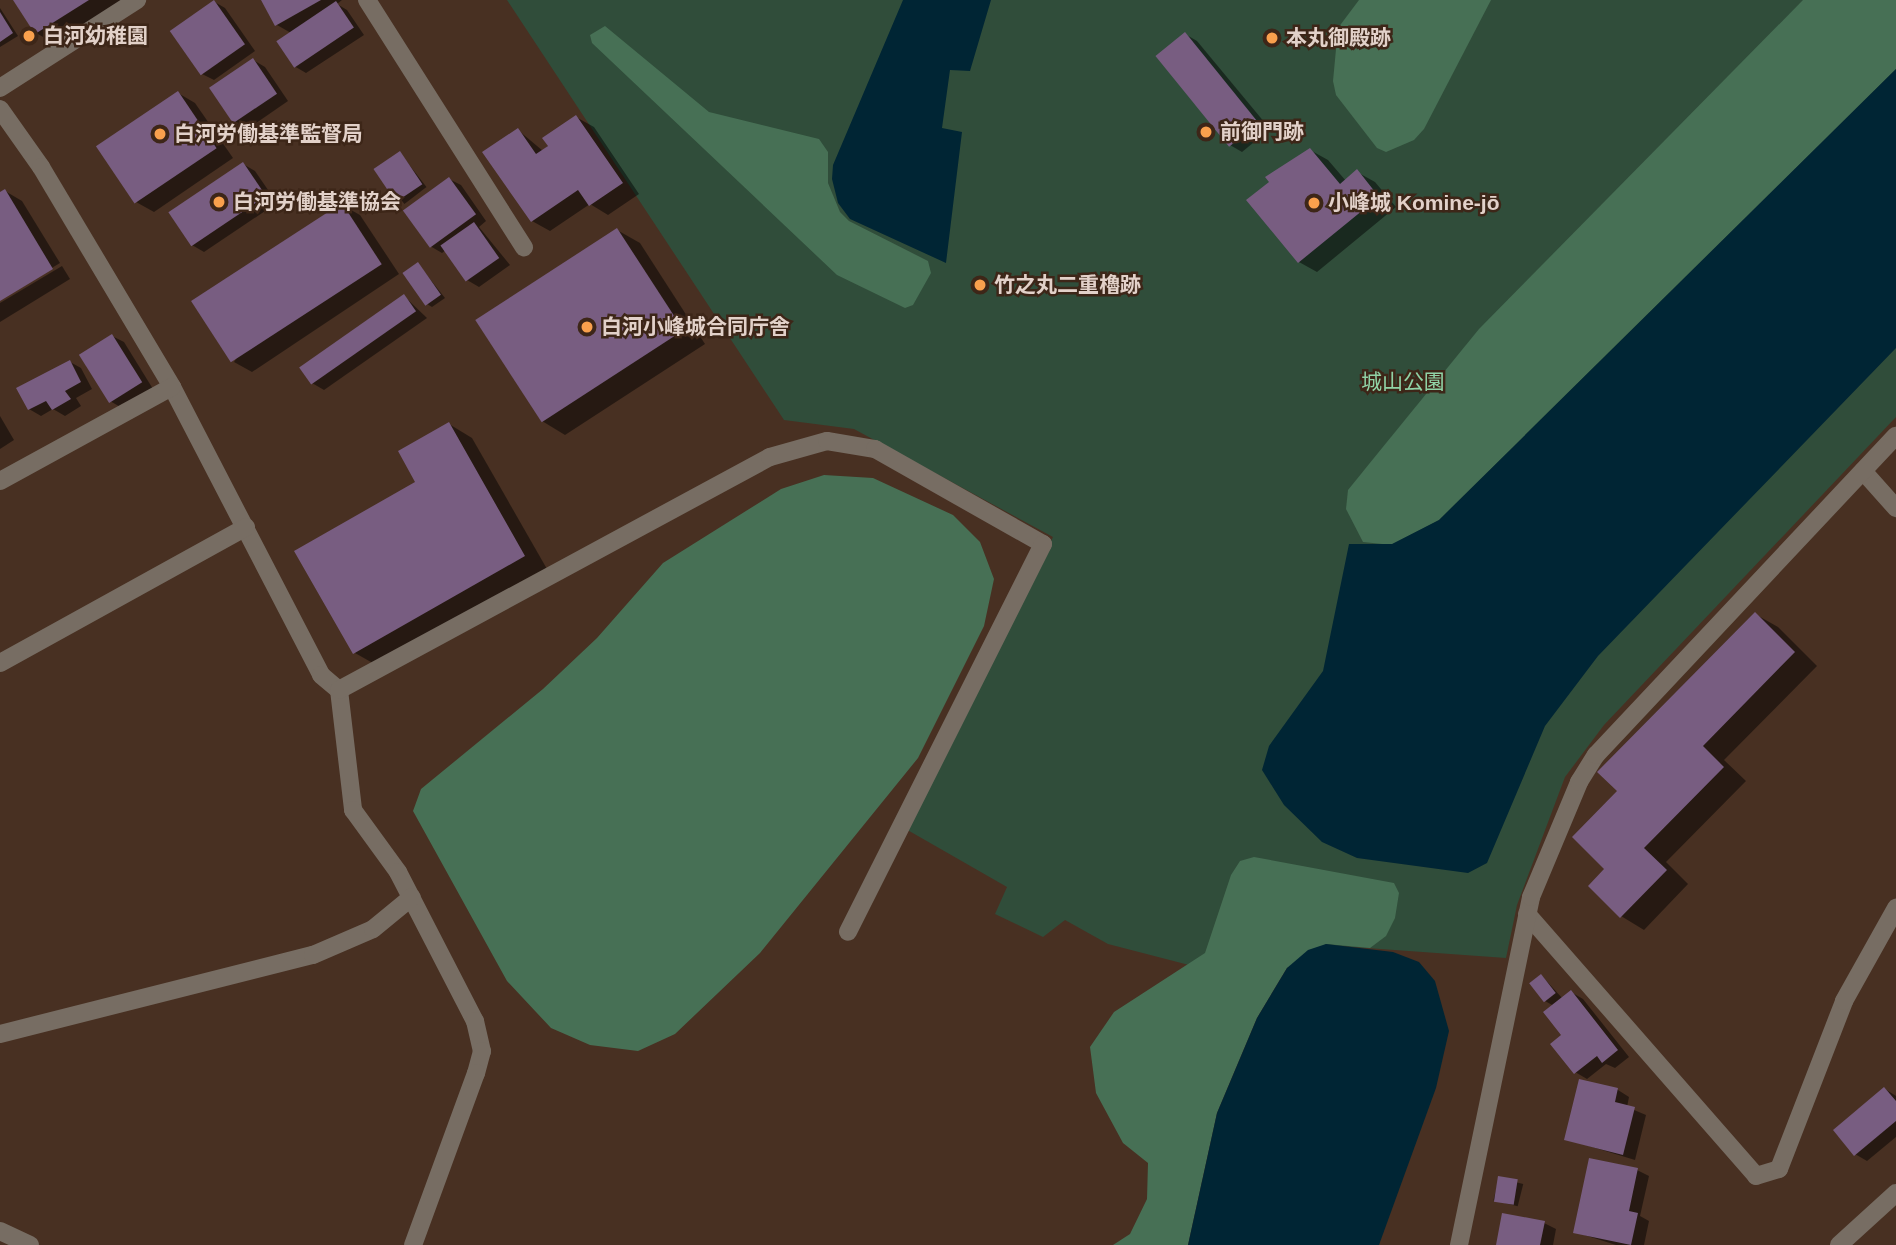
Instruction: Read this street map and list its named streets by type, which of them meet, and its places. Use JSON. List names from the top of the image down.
{
  "parks": ["城山公園"],
  "places": [
    "白河幼稚園",
    "本丸御殿跡",
    "前御門跡",
    "白河労働基準監督局",
    "白河労働基準協会",
    "小峰城 Komine-jō",
    "竹之丸二重櫓跡",
    "白河小峰城合同庁舎"
  ]
}
